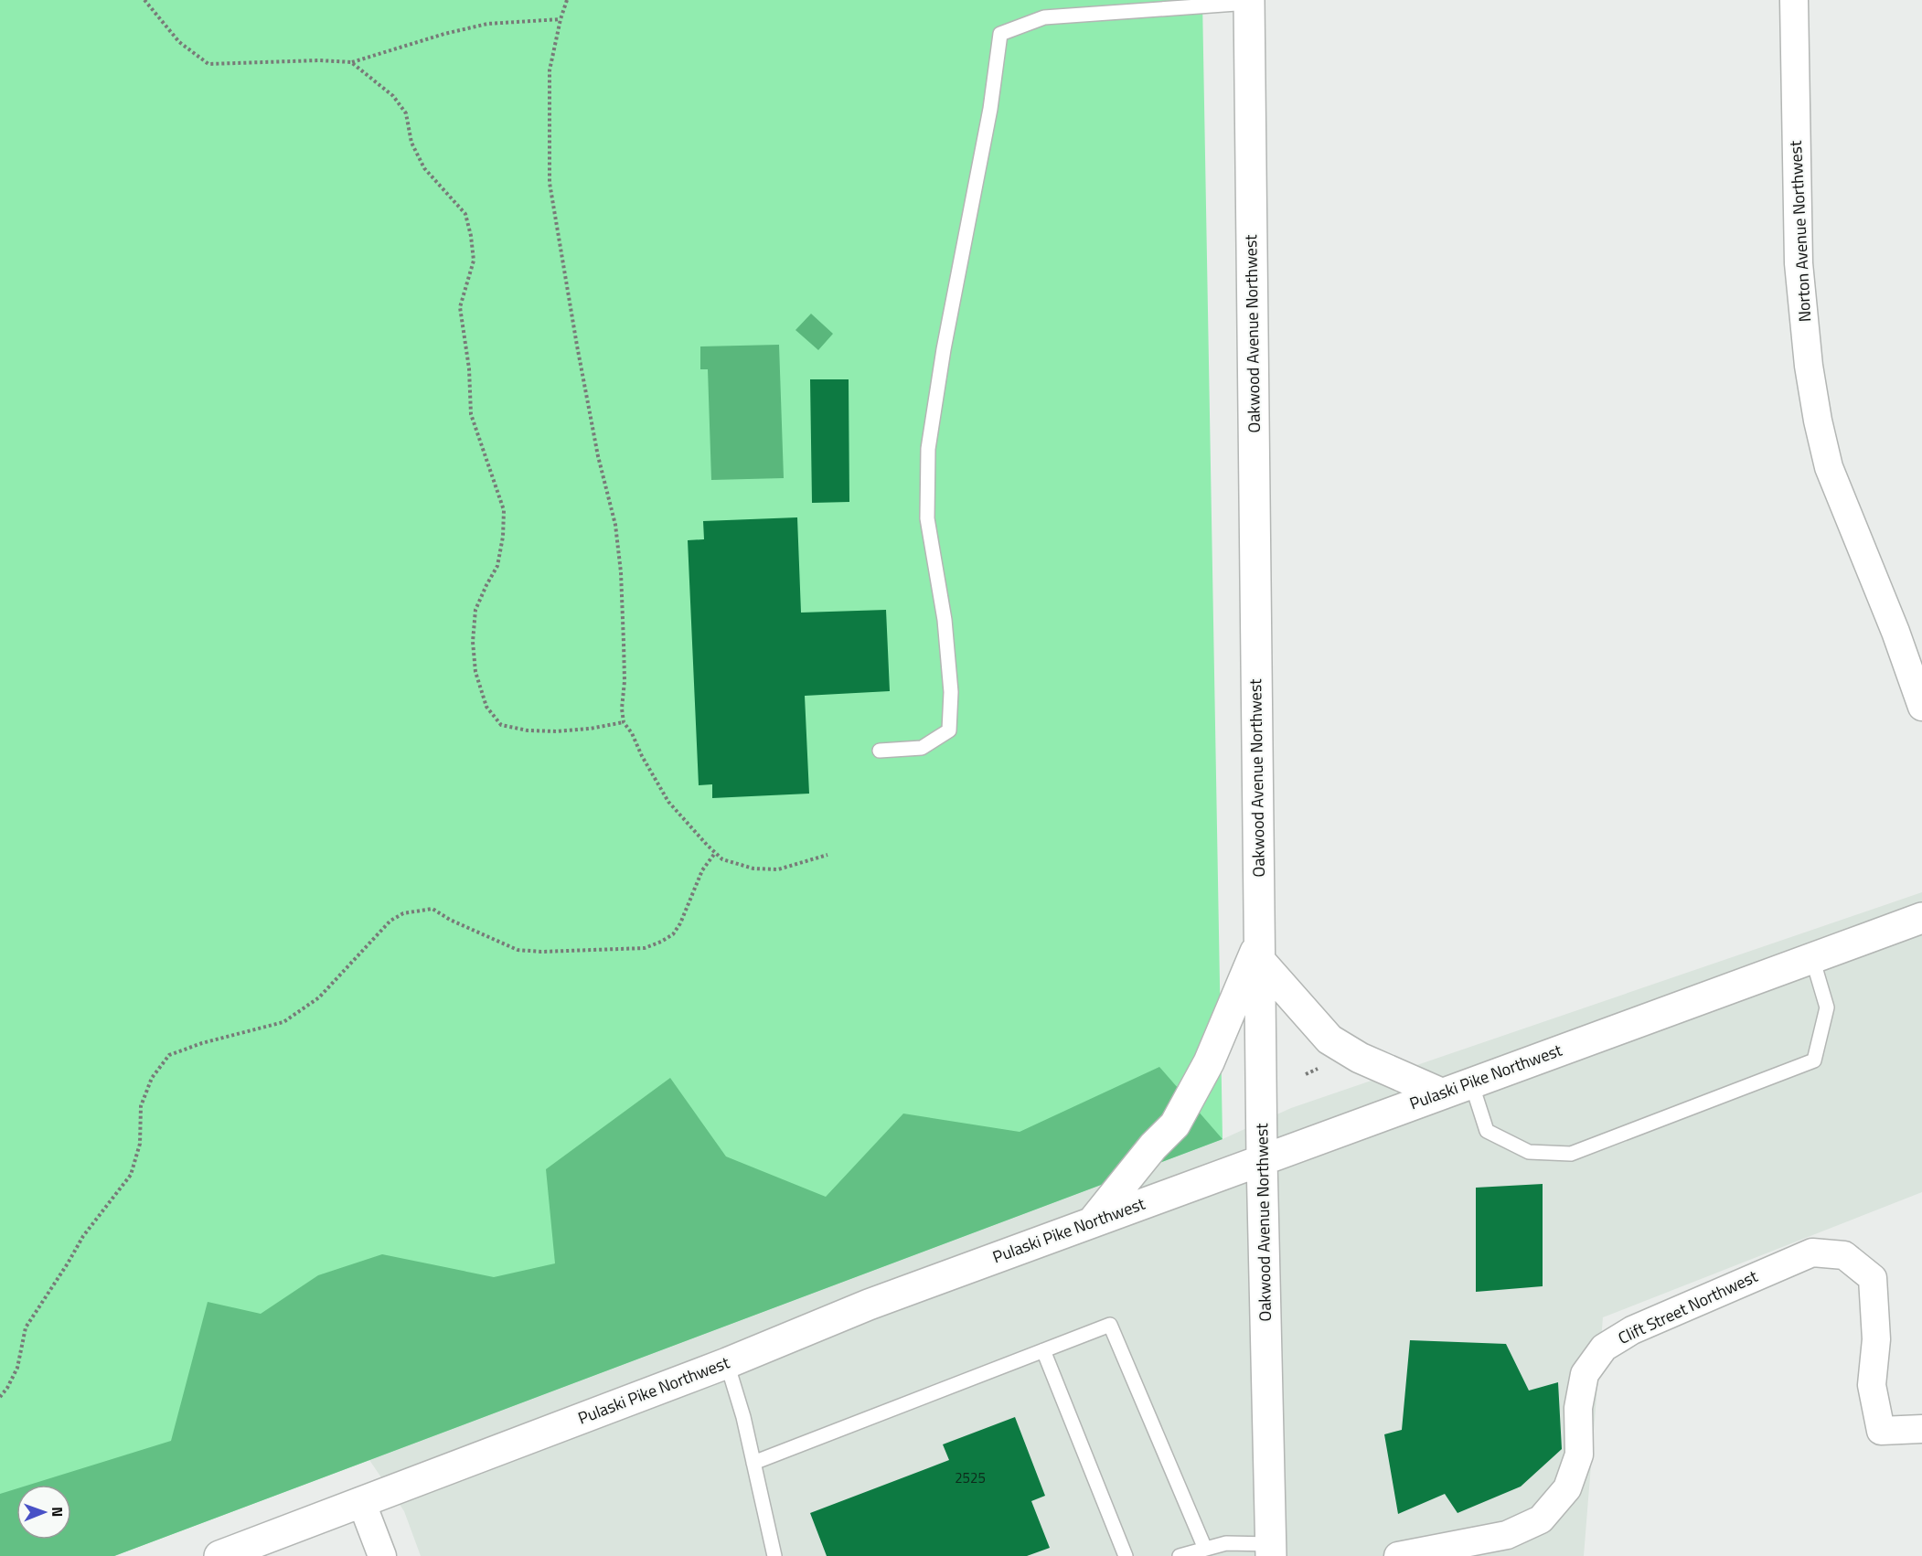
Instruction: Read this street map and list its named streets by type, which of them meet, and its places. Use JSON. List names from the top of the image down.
{
  "streets": {
    "street": [
      "Norton Avenue Northwest",
      "Oakwood Avenue Northwest",
      "Pulaski Pike Northwest",
      "Clift Street Northwest"
    ]
  },
  "crossings": [
    ["Oakwood Avenue Northwest", "Pulaski Pike Northwest"]
  ],
  "house_numbers": ["2525"],
  "north": "right"
}
